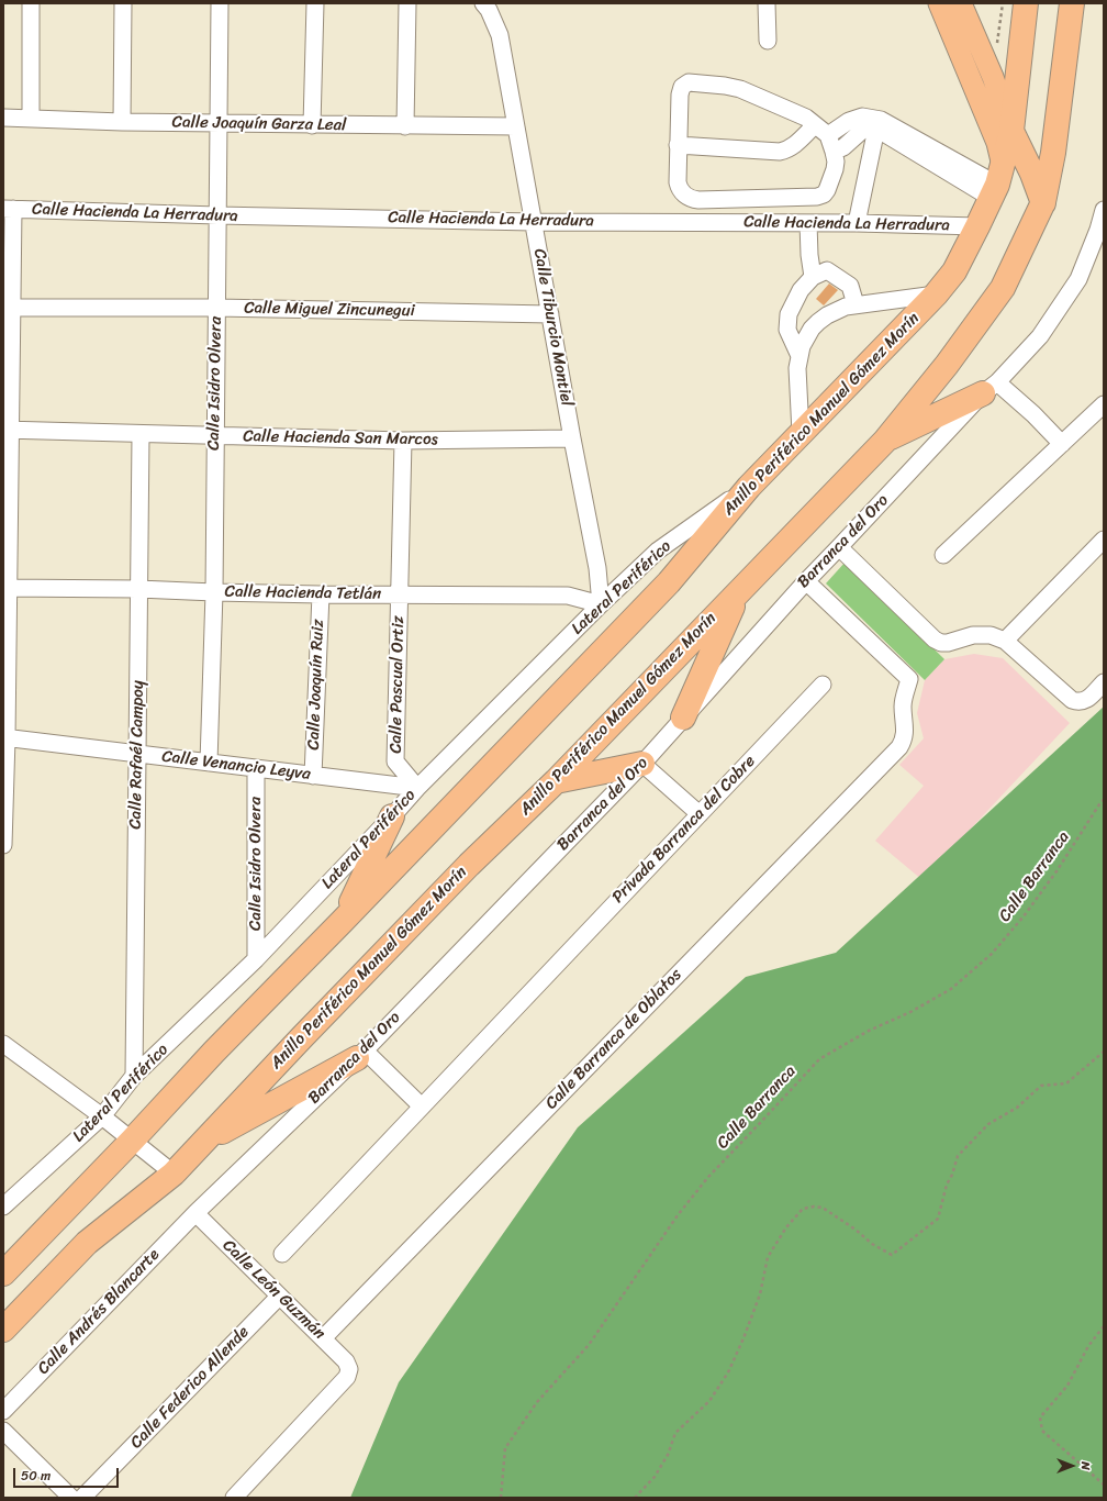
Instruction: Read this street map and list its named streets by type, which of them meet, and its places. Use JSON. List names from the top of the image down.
{
  "streets": {
    "highway": ["Anillo Periférico Manuel Gómez Morín"],
    "street": [
      "Calle Joaquín Garza Leal",
      "Calle Hacienda La Herradura",
      "Calle Miguel Zincunegui",
      "Calle Tiburcio Montiel",
      "Calle Isidro Olvera",
      "Calle Hacienda San Marcos",
      "Barranca del Oro",
      "Lateral Periférico",
      "Calle Hacienda Tetlán",
      "Calle Joaquín Ruiz",
      "Calle Pascual Ortiz",
      "Calle Rafaél Campoy",
      "Calle Venancio Leyva",
      "Privada Barranca del Cobre",
      "Calle Barranca de Oblatos",
      "Calle León Guzmán",
      "Calle Andrés Blancarte",
      "Calle Federico Allende"
    ],
    "path": ["Calle Barranca"]
  },
  "crossings": [
    ["Calle Joaquín Garza Leal", "Calle Tiburcio Montiel"],
    ["Calle Joaquín Garza Leal", "Calle Isidro Olvera"],
    ["Calle Hacienda La Herradura", "Calle Tiburcio Montiel"],
    ["Calle Hacienda La Herradura", "Calle Isidro Olvera"],
    ["Calle Hacienda La Herradura", "Anillo Periférico Manuel Gómez Morín"],
    ["Calle Miguel Zincunegui", "Calle Tiburcio Montiel"],
    ["Calle Miguel Zincunegui", "Calle Isidro Olvera"],
    ["Calle Tiburcio Montiel", "Calle Hacienda San Marcos"],
    ["Calle Tiburcio Montiel", "Lateral Periférico"],
    ["Calle Tiburcio Montiel", "Calle Hacienda Tetlán"],
    ["Calle Isidro Olvera", "Calle Hacienda San Marcos"],
    ["Calle Isidro Olvera", "Lateral Periférico"],
    ["Calle Isidro Olvera", "Calle Hacienda Tetlán"],
    ["Calle Isidro Olvera", "Calle Venancio Leyva"],
    ["Anillo Periférico Manuel Gómez Morín", "Lateral Periférico"],
    ["Calle Hacienda San Marcos", "Calle Pascual Ortiz"],
    ["Calle Hacienda San Marcos", "Calle Rafaél Campoy"],
    ["Barranca del Oro", "Calle Barranca de Oblatos"],
    ["Barranca del Oro", "Calle León Guzmán"],
    ["Barranca del Oro", "Calle Andrés Blancarte"],
    ["Lateral Periférico", "Calle Hacienda Tetlán"],
    ["Lateral Periférico", "Calle Pascual Ortiz"],
    ["Lateral Periférico", "Calle Rafaél Campoy"],
    ["Lateral Periférico", "Calle Venancio Leyva"],
    ["Calle Hacienda Tetlán", "Calle Joaquín Ruiz"],
    ["Calle Hacienda Tetlán", "Calle Pascual Ortiz"],
    ["Calle Hacienda Tetlán", "Calle Rafaél Campoy"],
    ["Calle Joaquín Ruiz", "Calle Venancio Leyva"],
    ["Calle Pascual Ortiz", "Calle Venancio Leyva"],
    ["Calle Rafaél Campoy", "Calle Venancio Leyva"],
    ["Calle Barranca de Oblatos", "Calle León Guzmán"],
    ["Calle León Guzmán", "Calle Andrés Blancarte"],
    ["Calle León Guzmán", "Calle Federico Allende"]
  ],
  "scale_bar": "50 m",
  "north": "right"
}
